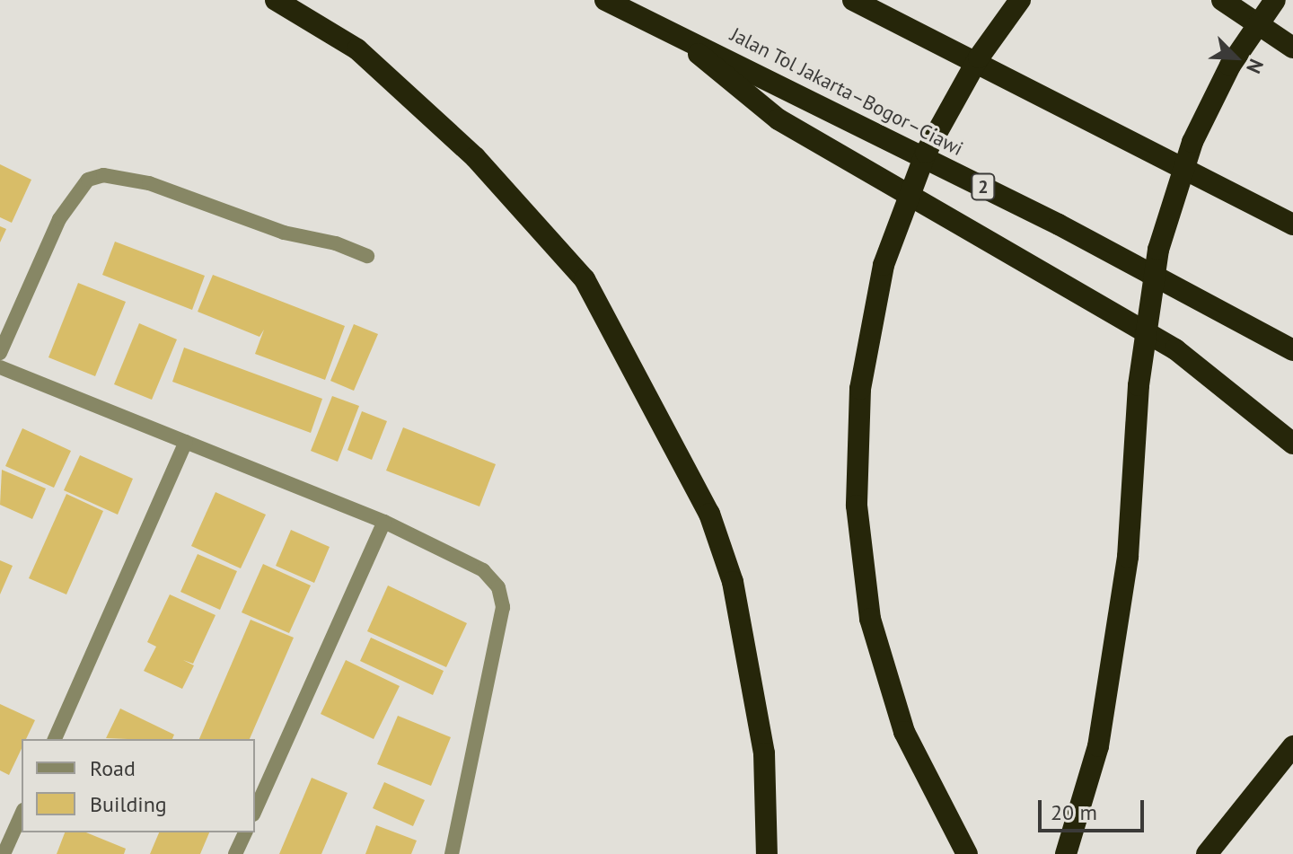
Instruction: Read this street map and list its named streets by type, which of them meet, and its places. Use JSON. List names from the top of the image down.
{
  "streets": {
    "highway": ["Jalan Tol Jakarta–Bogor–Ciawi", "2"]
  },
  "legend": ["Road", "Building"],
  "scale_bar": "20 m",
  "north": "bottom right"
}
